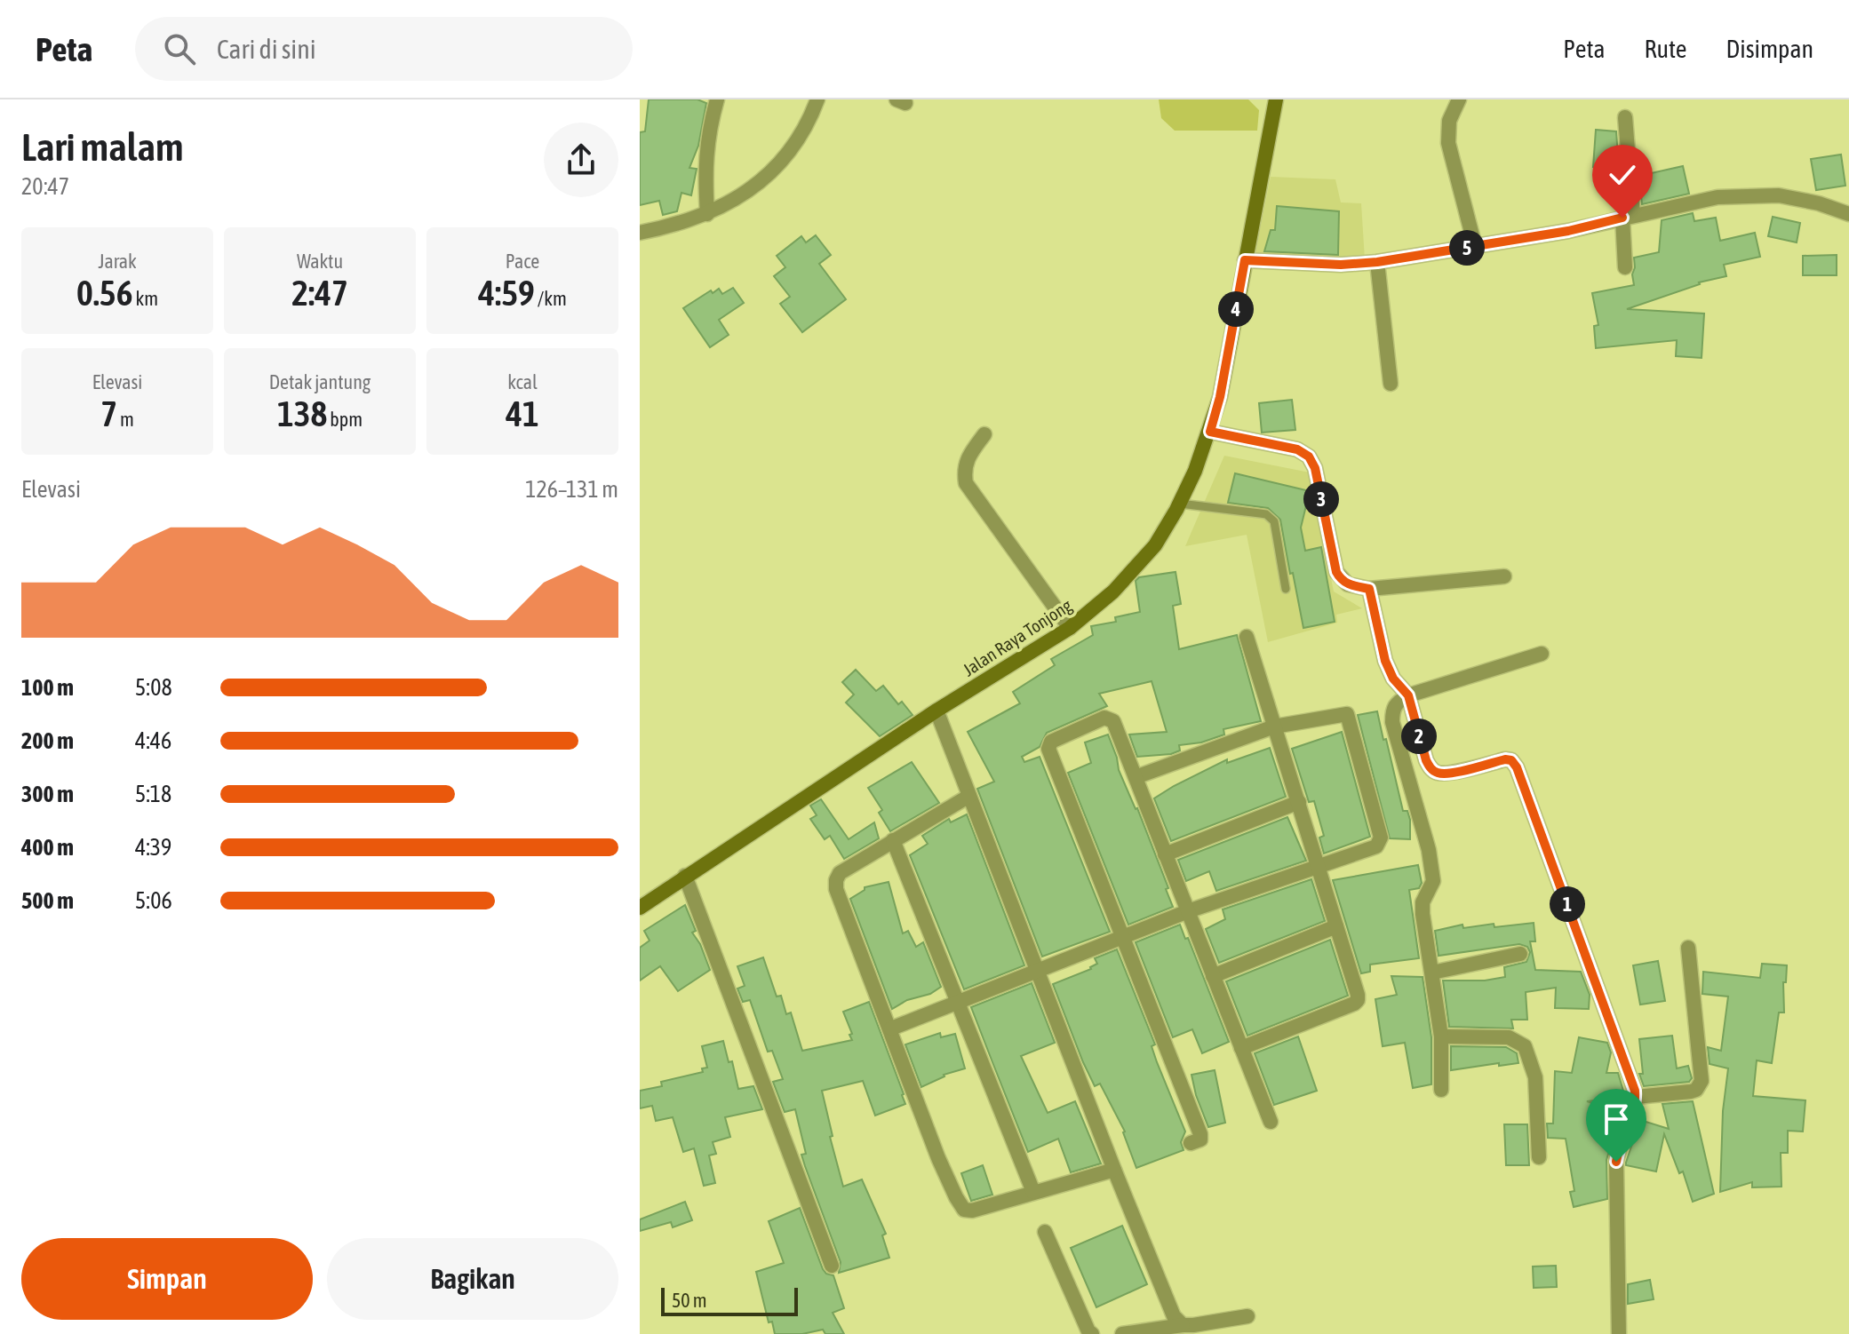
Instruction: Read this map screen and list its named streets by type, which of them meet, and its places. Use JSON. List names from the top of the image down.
{
  "streets": {
    "main road": ["Jalan Raya Tonjong"]
  },
  "scale_bar": "50 m",
  "page": {
    "header": "Peta",
    "search": "Cari di sini",
    "nav": ["Peta", "Rute", "Disimpan"],
    "heading": ["Lari malam", "20:47"],
    "stats": [
      ["Jarak", "0.56 km"],
      ["Waktu", "2:47"],
      ["Pace", "4:59 /km"],
      ["Elevasi", "7 m"],
      ["Detak jantung", "138 bpm"],
      ["kcal", "41"]
    ],
    "pins": [
      "5",
      "4",
      "3",
      "2",
      "1"
    ],
    "chart": ["Elevasi", "126–131 m"],
    "list": [
      {
        "name": "100 m",
        "note": "5:08"
      },
      {
        "name": "200 m",
        "note": "4:46"
      },
      {
        "name": "300 m",
        "note": "5:18"
      },
      {
        "name": "400 m",
        "note": "4:39"
      },
      {
        "name": "500 m",
        "note": "5:06"
      }
    ],
    "buttons": ["Simpan", "Bagikan"],
    "scale": "50 m"
  }
}
